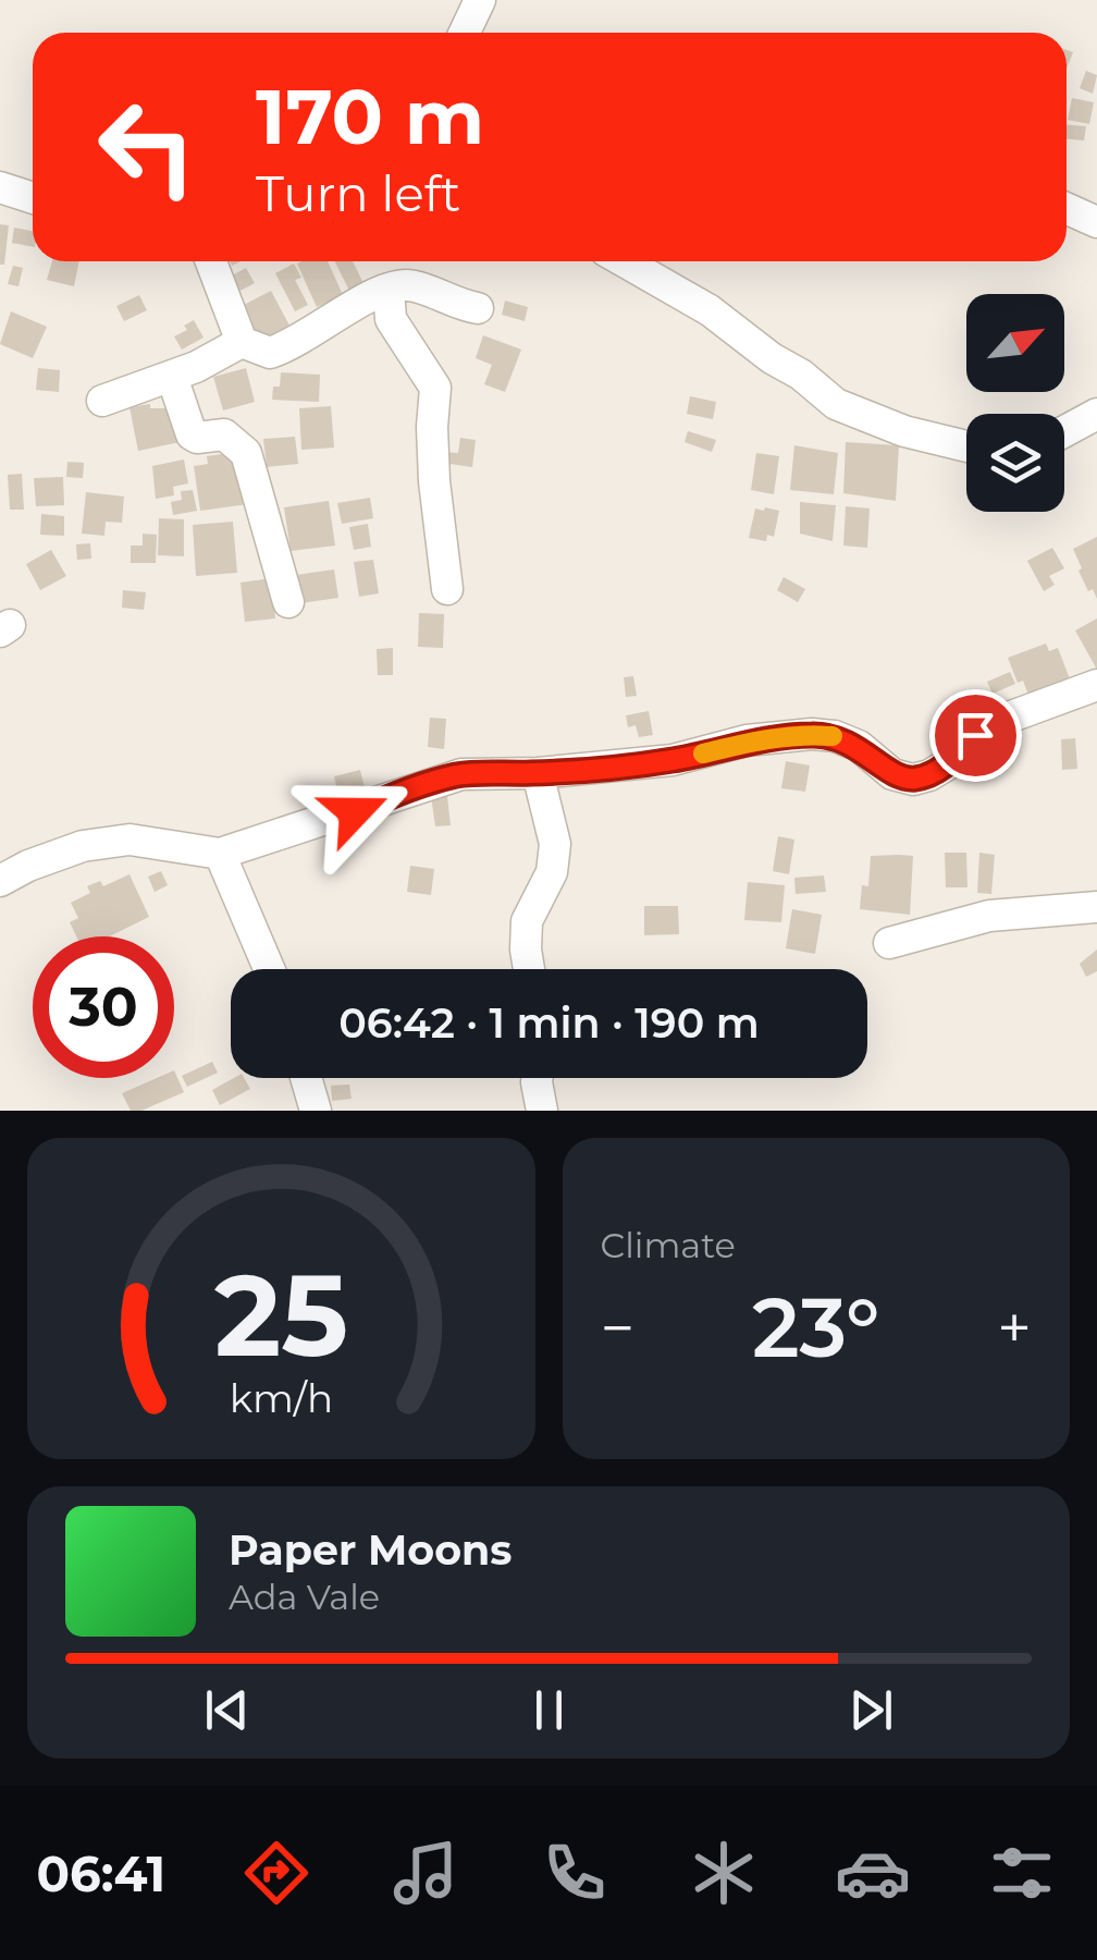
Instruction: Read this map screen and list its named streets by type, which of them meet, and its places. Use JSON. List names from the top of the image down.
{
  "north": "top right",
  "page": {
    "turn": ["170 m", "Turn left"],
    "limit": "30",
    "trip": "06:42 · 1 min · 190 m",
    "tile": "Climate",
    "heat": ["−", "23°", "+"],
    "song": ["Paper Moons", "Ada Vale"],
    "tabs": "06:41",
    "gauge": ["25", "km/h"]
  }
}
